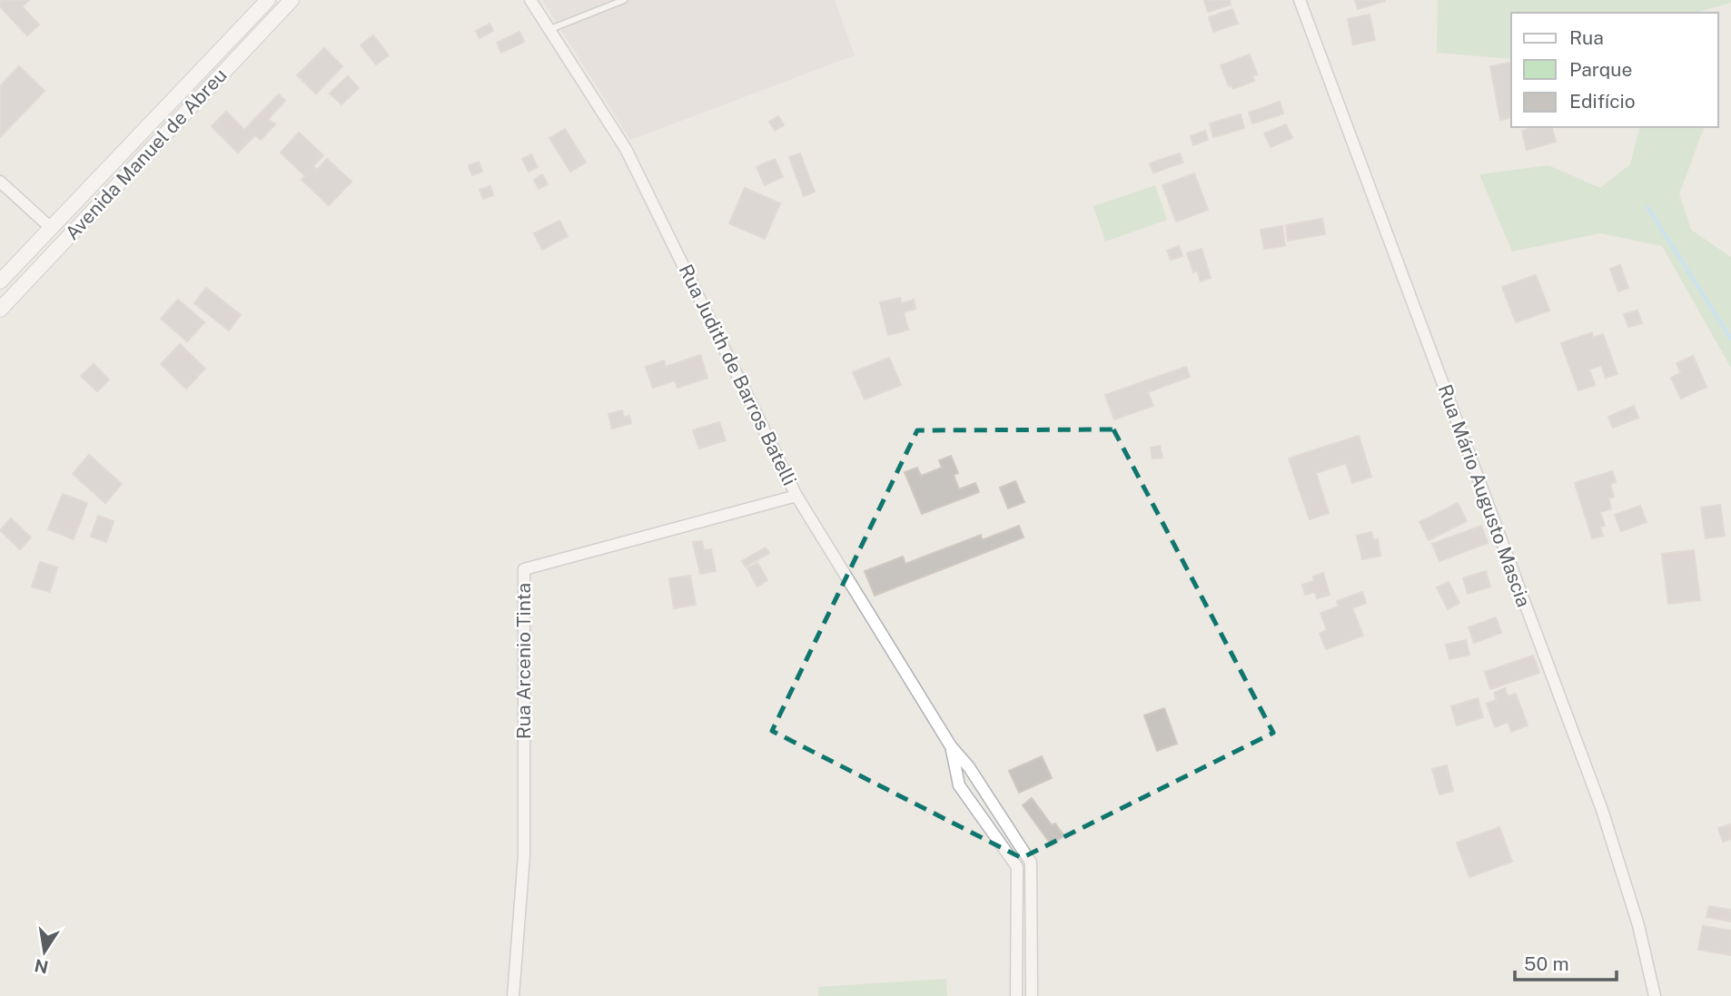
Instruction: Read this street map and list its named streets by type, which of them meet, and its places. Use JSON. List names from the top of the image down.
{
  "streets": {
    "main road": ["Avenida Manuel de Abreu"],
    "street": ["Rua Judith de Barros Batelli", "Rua Mário Augusto Mascia", "Rua Arcenio Tinta"]
  },
  "crossings": [
    ["Rua Judith de Barros Batelli", "Rua Arcenio Tinta"]
  ],
  "legend": ["Rua", "Parque", "Edifício"],
  "scale_bar": "50 m",
  "north": "bottom"
}
